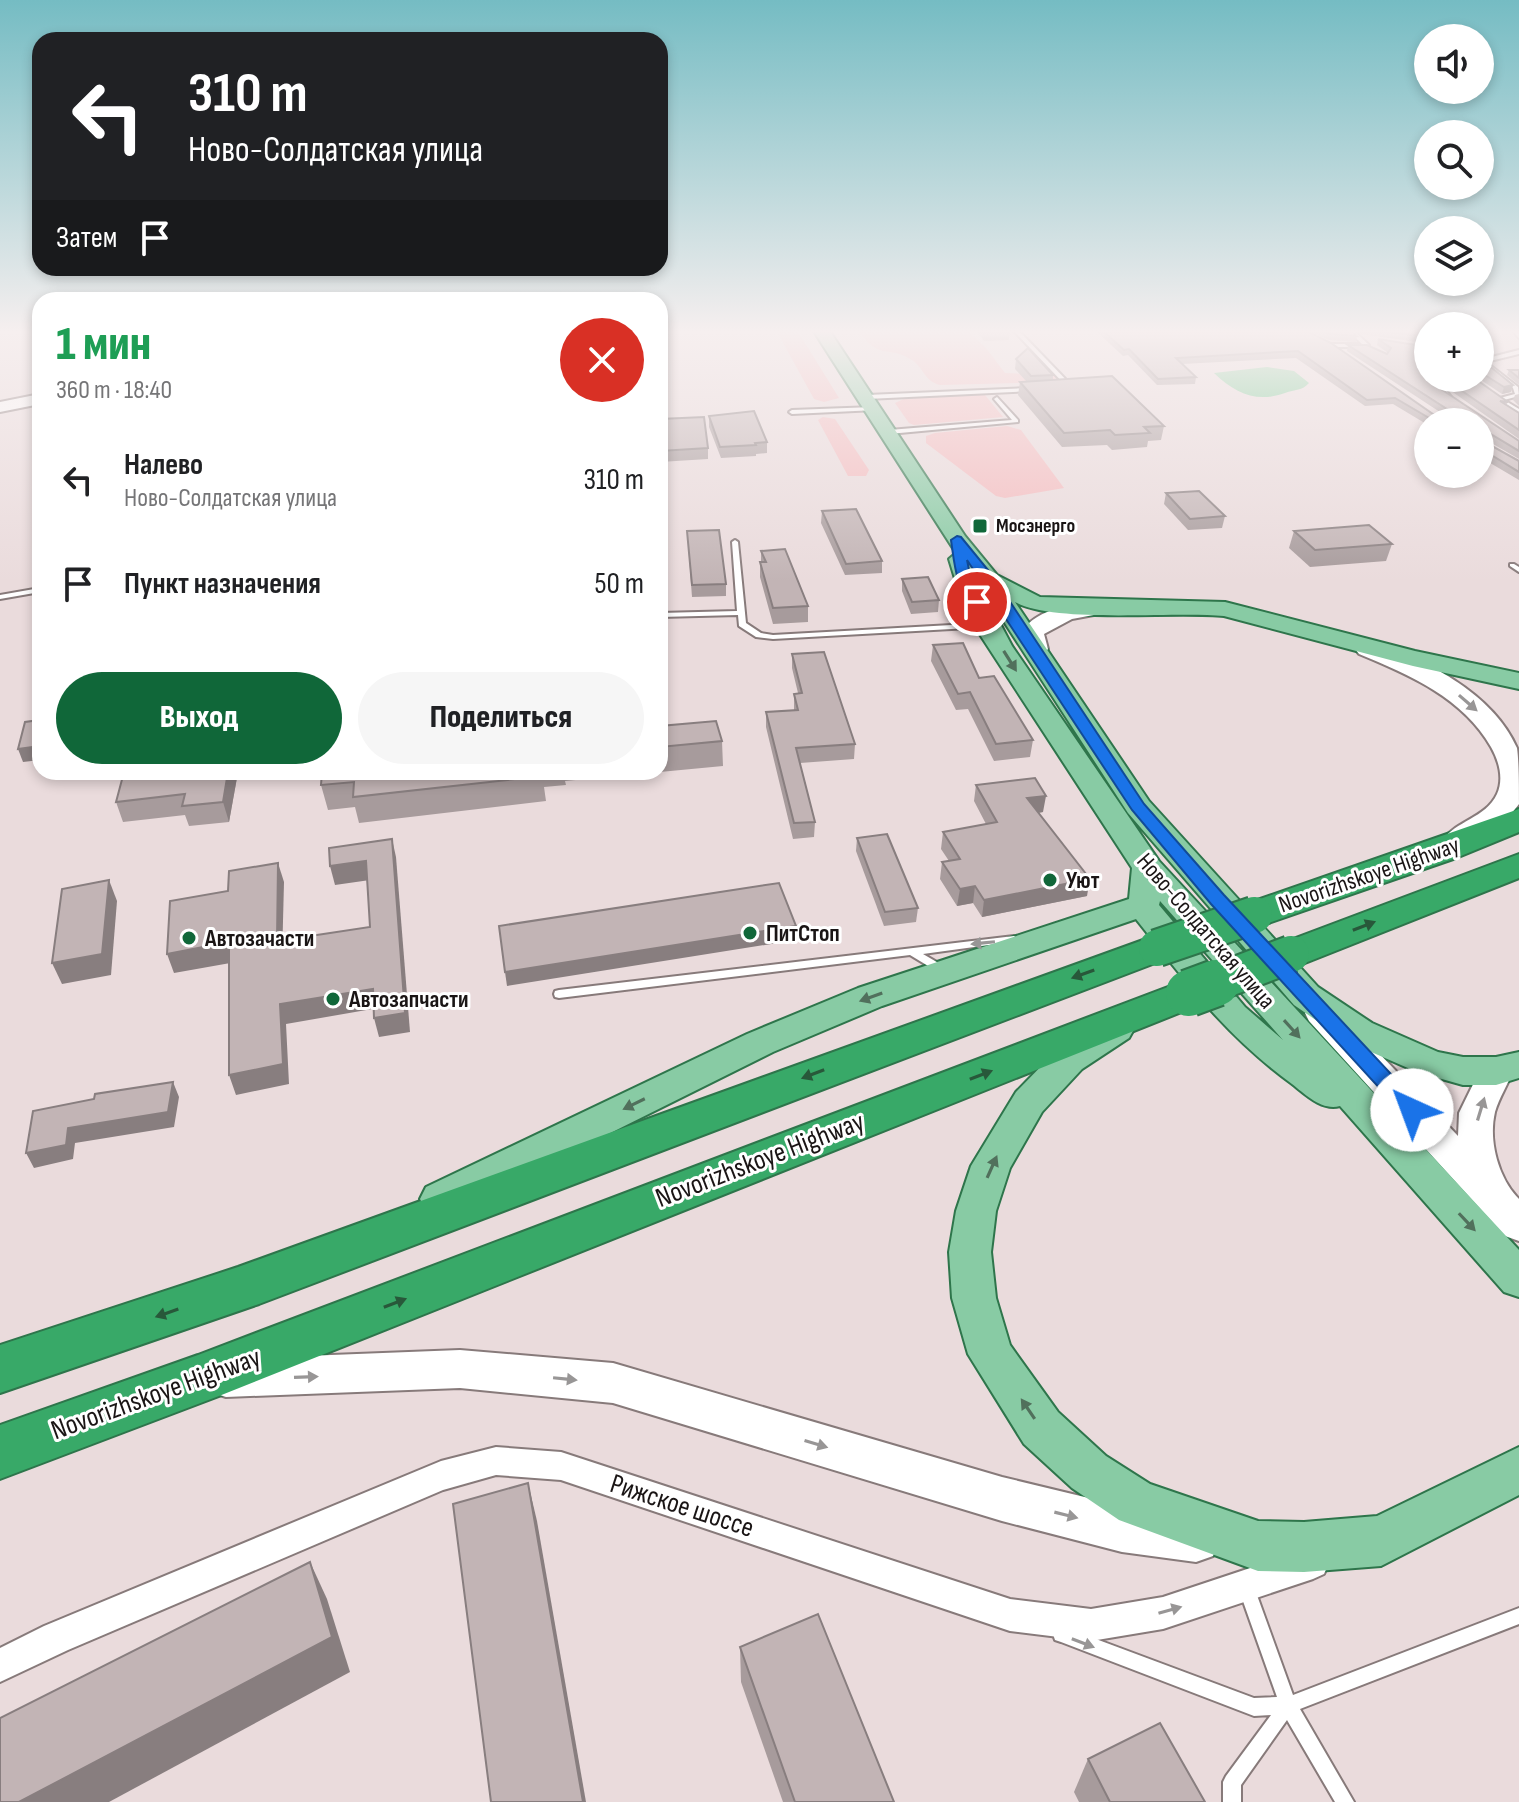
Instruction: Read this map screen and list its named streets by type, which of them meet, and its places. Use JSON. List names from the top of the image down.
{
  "streets": {
    "highway": ["Novorizhskoye Highway"],
    "main road": ["Ново-Солдатская улица"],
    "street": ["Рижское шоссе"]
  },
  "places": {
    "transit": ["Мосэнерго"],
    "other": [
      "Уют",
      "ПитСтоп",
      "Автозачасти",
      "Автозапчасти"
    ]
  },
  "page": {
    "map_buttons": ["+", "−"],
    "turn": ["310 m", "Ново-Солдатская улица"],
    "then": "Затем",
    "heading": ["1 мин", "360 m · 18:40"],
    "list": [
      {
        "name": "Налево",
        "note": "Ново-Солдатская улица",
        "value": "310 m"
      },
      {
        "name": "Пункт назначения",
        "value": "50 m"
      }
    ],
    "buttons": ["Выход", "Поделиться"]
  }
}
